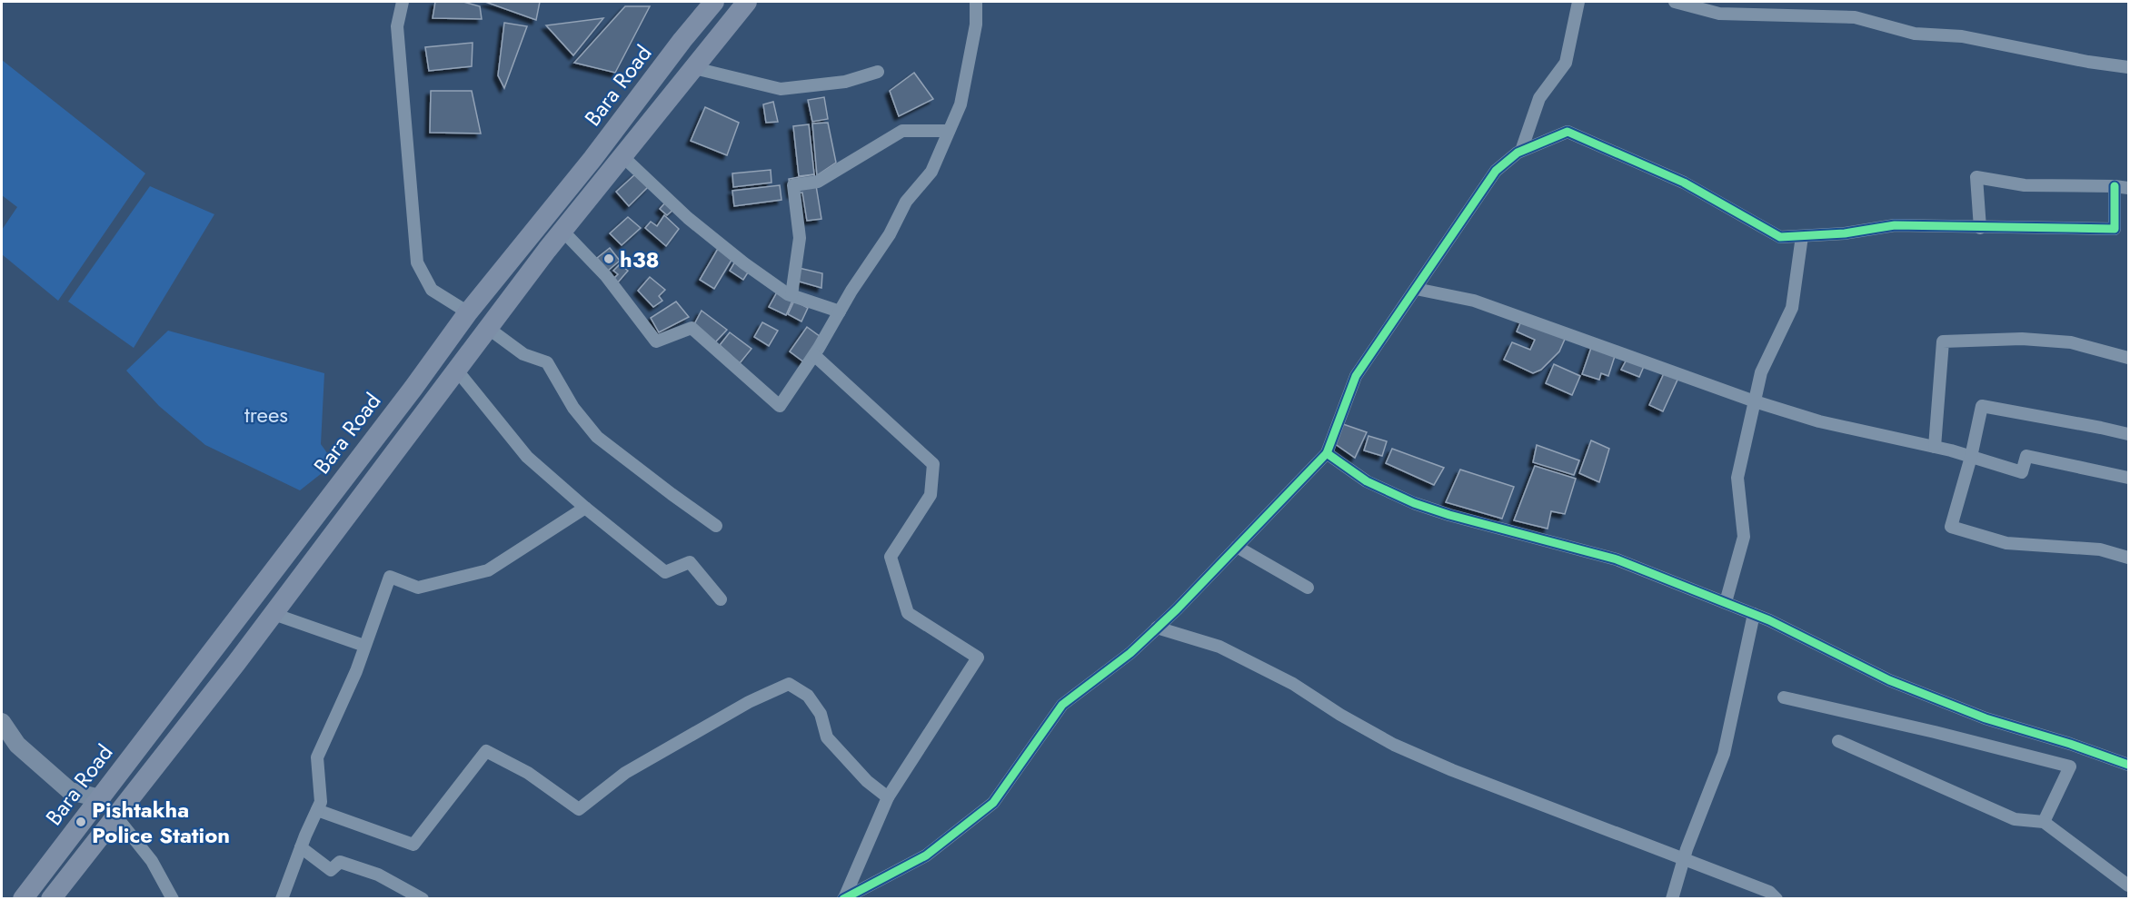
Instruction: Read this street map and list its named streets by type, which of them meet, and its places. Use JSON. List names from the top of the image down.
{
  "streets": {
    "main road": ["Bara Road"]
  },
  "parks": ["trees"],
  "places": ["h38", "Pishtakha Police Station"]
}
